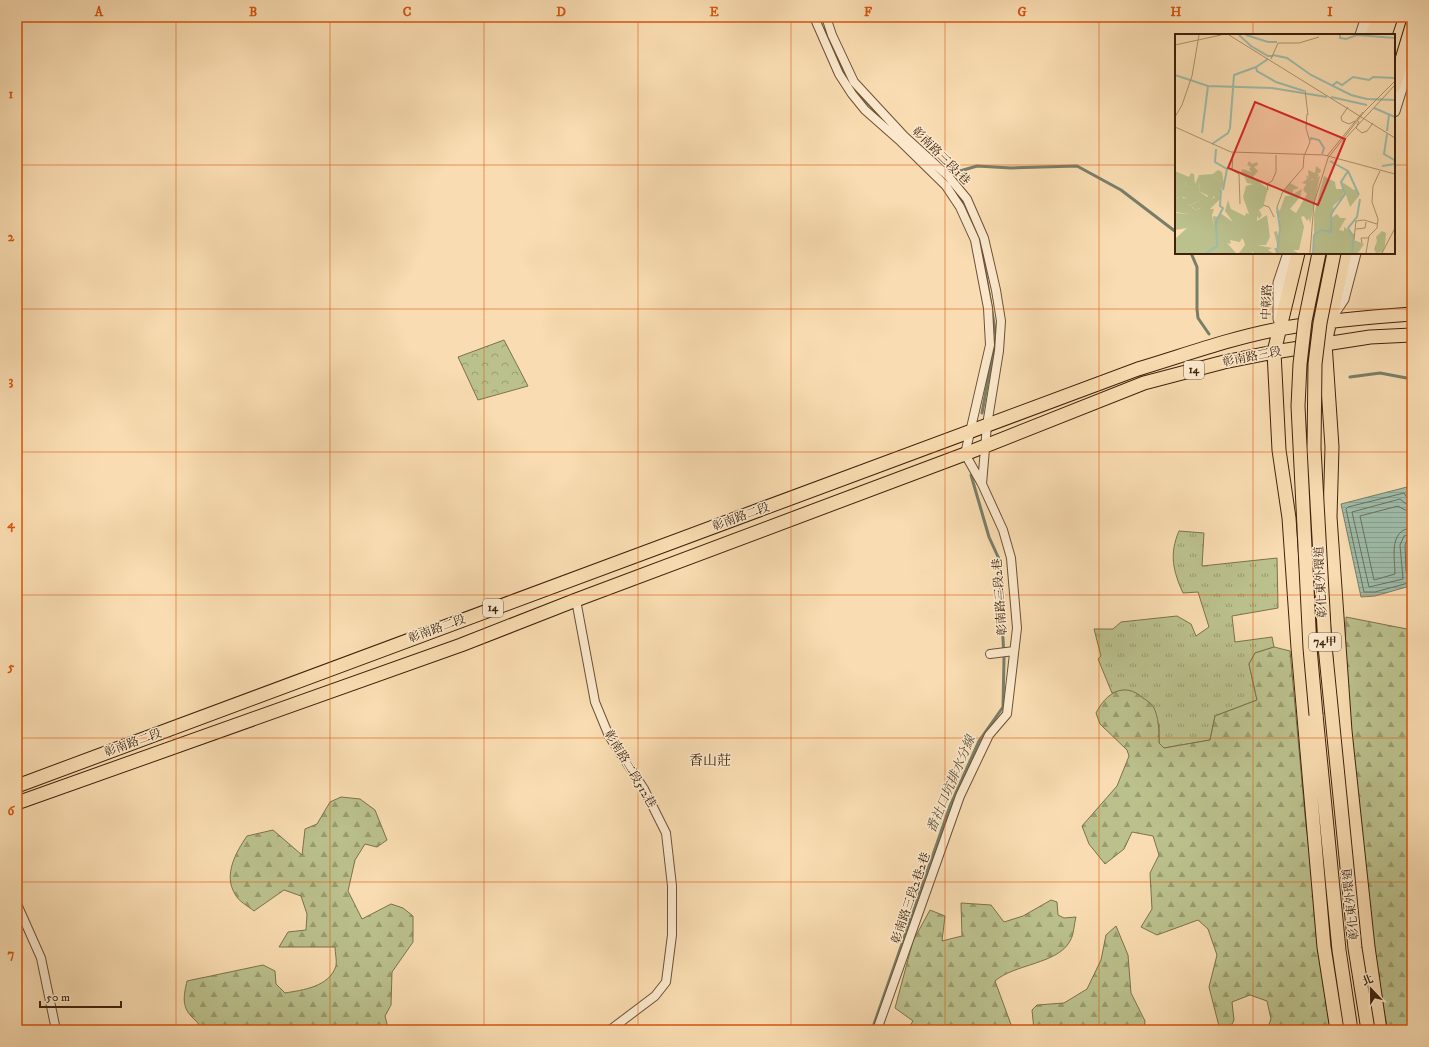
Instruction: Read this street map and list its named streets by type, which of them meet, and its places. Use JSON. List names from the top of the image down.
{
  "streets": {
    "main road": [
      "彰南路三段",
      "14",
      "彰南路二段",
      "彰化東外環道",
      "74甲",
      "彰南路二段512巷"
    ],
    "street": [
      "彰南路三段1巷",
      "中彰路",
      "彰南路三段2巷",
      "彰南路三段2巷2巷"
    ]
  },
  "crossings": [
    ["彰南路三段1巷", "彰南路三段"],
    ["彰南路三段1巷", "14"],
    ["彰南路三段1巷", "彰南路二段"],
    ["彰南路三段1巷", "彰南路三段2巷"],
    ["中彰路", "彰南路三段"],
    ["彰南路三段", "14"],
    ["彰南路三段", "74甲"],
    ["14", "彰南路二段"],
    ["14", "彰南路三段2巷"],
    ["彰南路二段", "彰南路三段2巷"],
    ["彰南路二段", "彰南路二段512巷"],
    ["彰南路三段2巷", "彰南路三段2巷2巷"]
  ],
  "districts": ["香山莊"],
  "water": ["番社口坑排水分線"],
  "scale_bar": "50 m",
  "north": "top",
  "grid": {
    "columns": [
      "A",
      "B",
      "C",
      "D",
      "E",
      "F",
      "G",
      "H",
      "I"
    ],
    "rows": [
      "1",
      "2",
      "3",
      "4",
      "5",
      "6",
      "7"
    ]
  }
}
